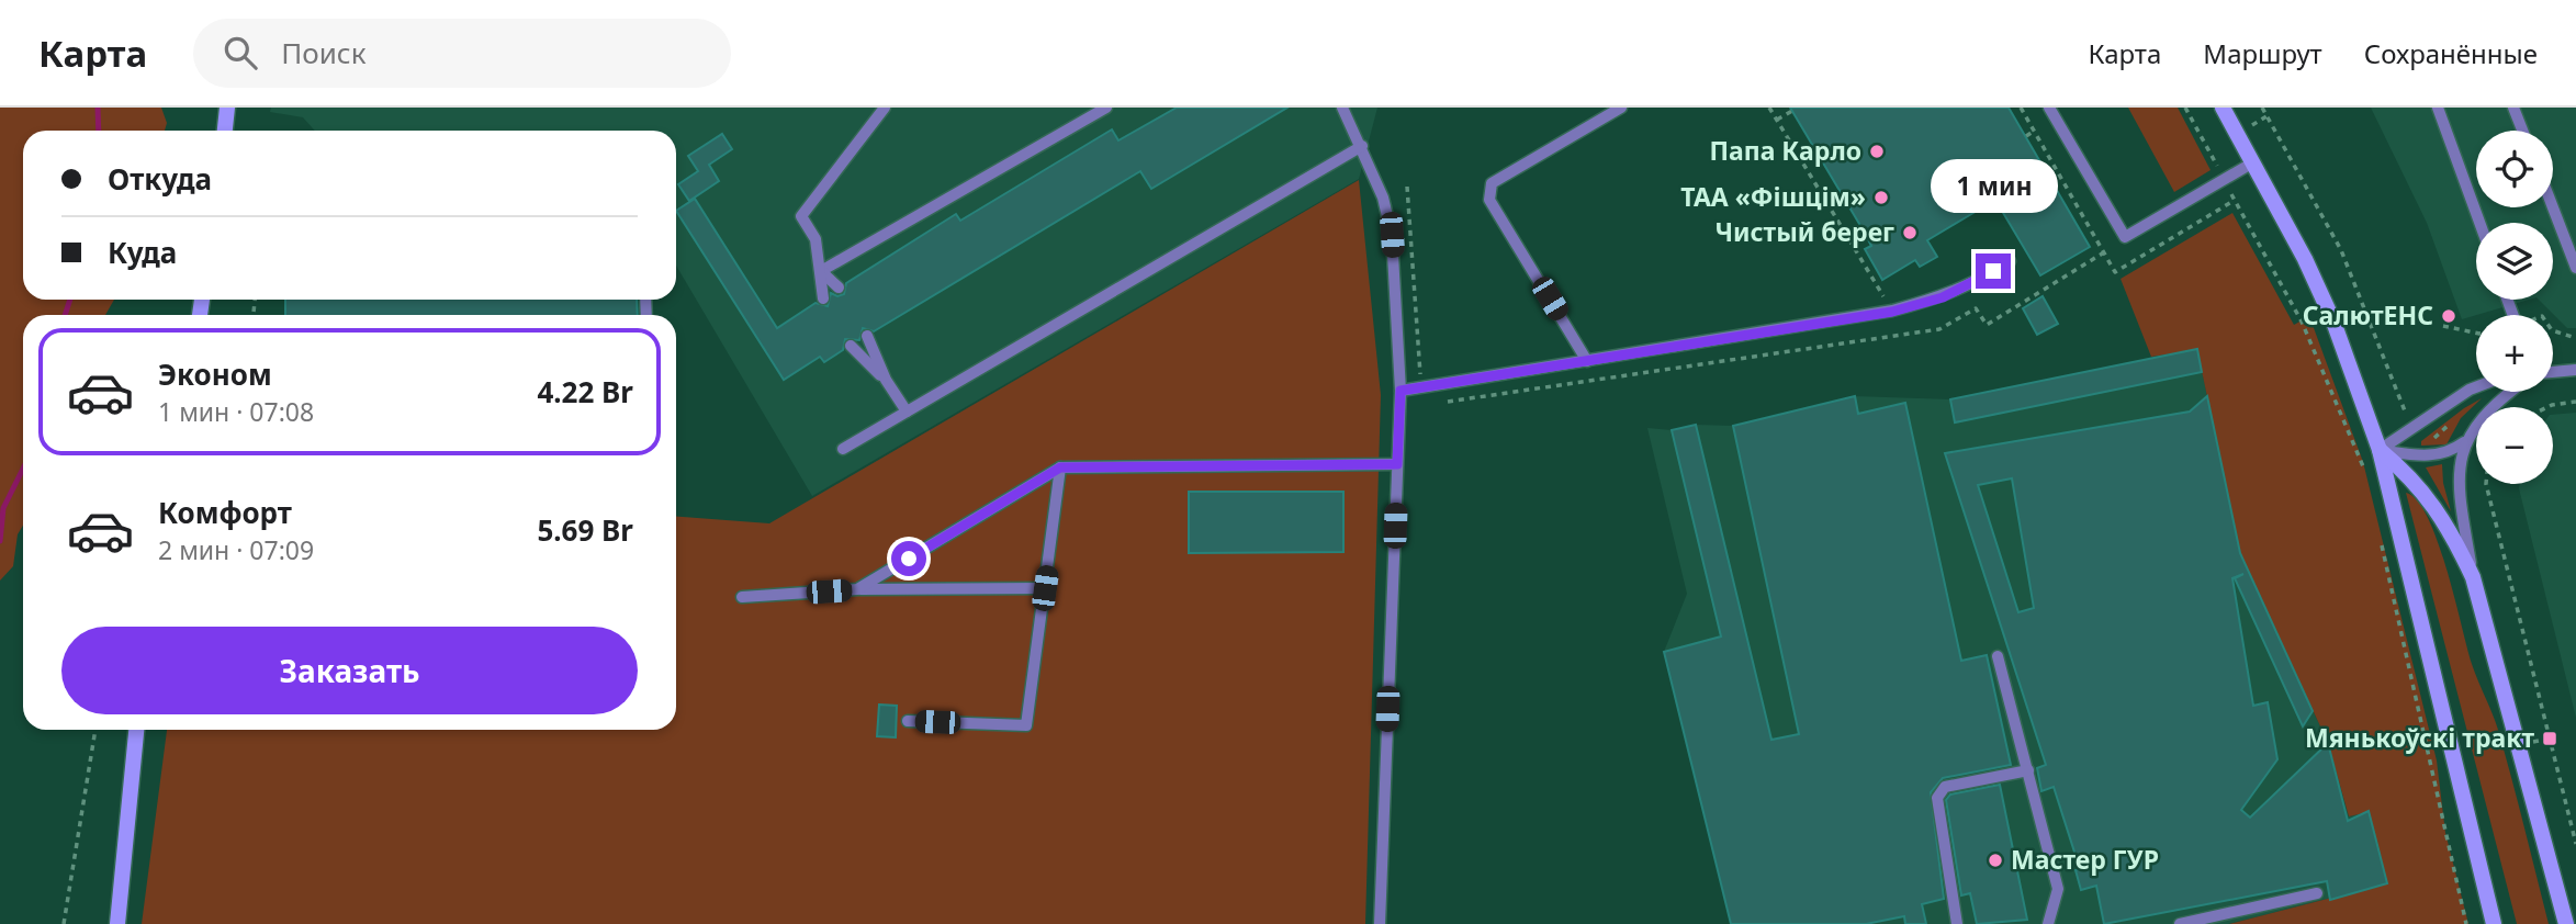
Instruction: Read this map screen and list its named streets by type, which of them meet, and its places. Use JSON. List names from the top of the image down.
{
  "places": {
    "other": [
      "Папа Карло",
      "ТАА «Фішцім»",
      "Чистый берег",
      "СалютЕНС",
      "Мастер ГУР"
    ],
    "transit": ["Мянькоўскі тракт"]
  },
  "page": {
    "header": "Карта",
    "search": "Поиск",
    "nav": ["Карта", "Маршрут", "Сохранённые"],
    "map_buttons": ["+", "−"],
    "banner": ["Откуда", "Куда"],
    "bubble": "1 мин",
    "list": [
      {
        "name": "Эконом",
        "note": "1 мин · 07:08",
        "value": "4.22 Br"
      },
      {
        "name": "Комфорт",
        "note": "2 мин · 07:09",
        "value": "5.69 Br"
      }
    ],
    "buttons": "Заказать"
  }
}
